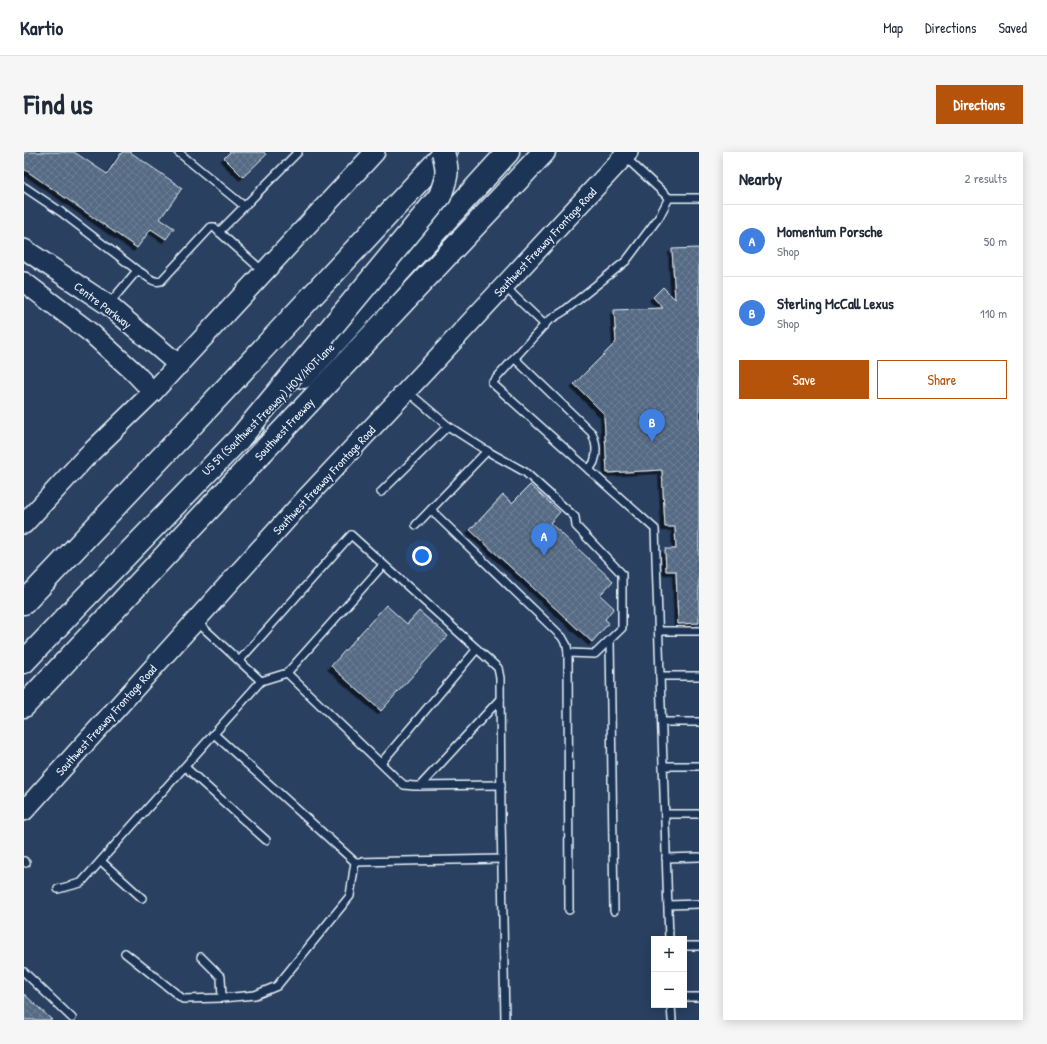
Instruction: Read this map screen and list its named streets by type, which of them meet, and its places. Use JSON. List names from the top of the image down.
{
  "streets": {
    "highway": ["US 59 (Southwest Freeway) HOV/HOT lane", "Southwest Freeway"],
    "main road": ["Southwest Freeway Frontage Road", "Centre Parkway"]
  },
  "page": {
    "header": "Kartio",
    "nav": ["Map", "Directions", "Saved"],
    "title": "Find us",
    "buttons": [
      "Directions",
      ["Save", "Share"]
    ],
    "heading": ["Nearby", "2 results"],
    "list": [
      {
        "mark": "A",
        "name": "Momentum Porsche",
        "note": "Shop",
        "value": "50 m"
      },
      {
        "mark": "B",
        "name": "Sterling McCall Lexus",
        "note": "Shop",
        "value": "110 m"
      }
    ],
    "pins": ["B", "A"],
    "map_buttons": ["+", "−"]
  }
}
